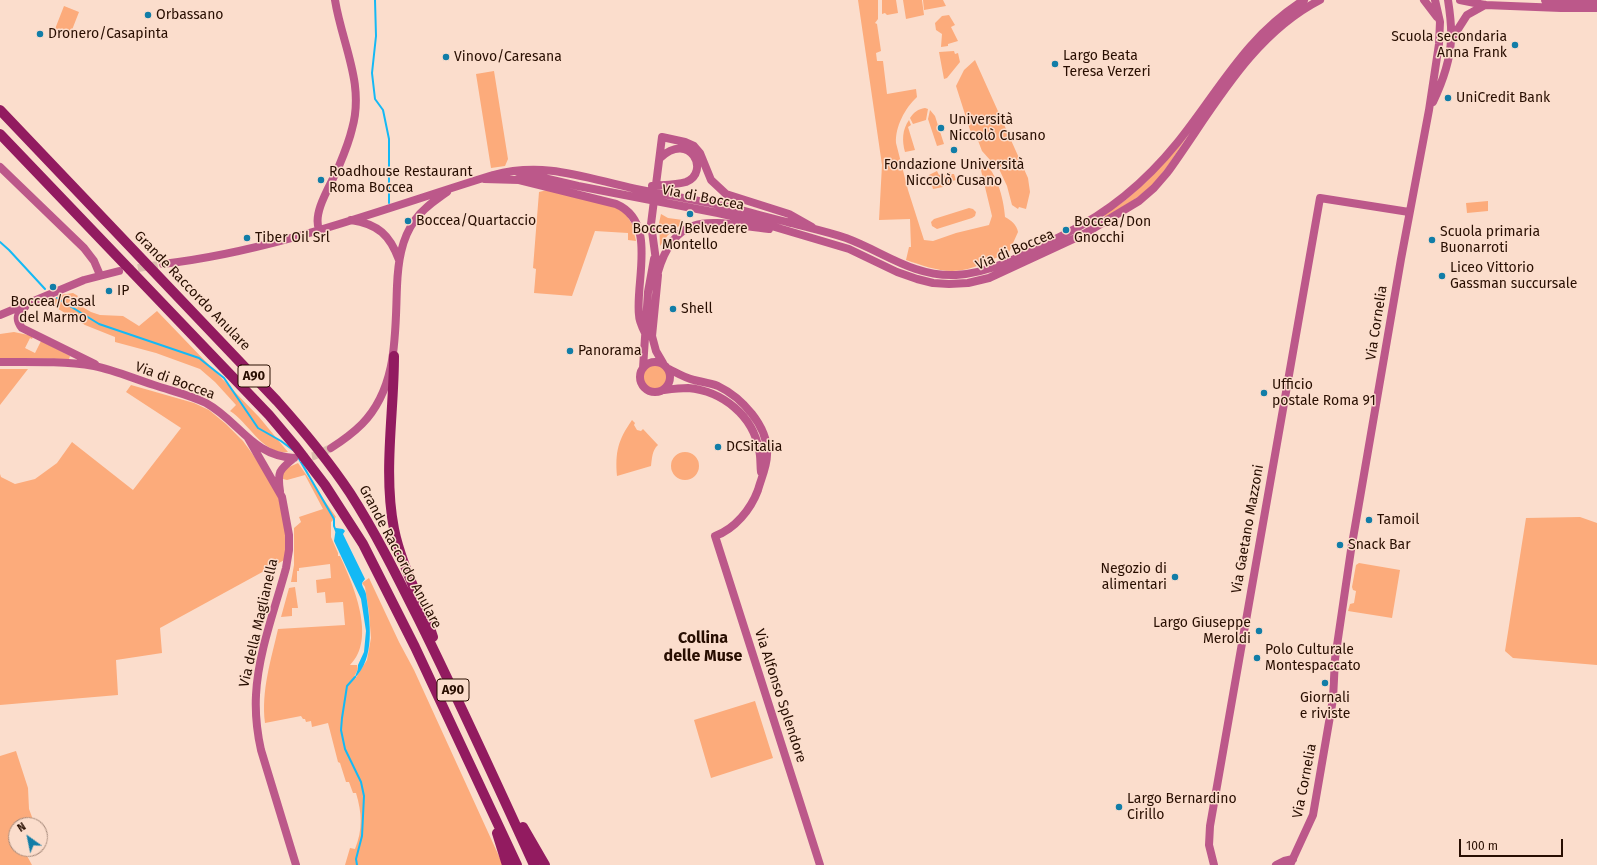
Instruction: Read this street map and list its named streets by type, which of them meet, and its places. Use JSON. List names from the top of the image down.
{
  "streets": {
    "highway": ["Grande Raccordo Anulare", "A90"],
    "street": [
      "Via di Boccea",
      "Via Cornelia",
      "Via Gaetano Mazzoni",
      "Via della Maglianella",
      "Via Alfonso Splendore"
    ]
  },
  "crossings": [
    ["Via di Boccea", "Via della Maglianella"],
    ["Via Cornelia", "Via Gaetano Mazzoni"]
  ],
  "districts": ["Collina delle Muse"],
  "places": [
    "Orbassano",
    "Dronero/Casapinta",
    "Scuola secondaria Anna Frank",
    "Vinovo/Caresana",
    "Largo Beata Teresa Verzeri",
    "UniCredit Bank",
    "Università Niccolò Cusano",
    "Fondazione Università Niccolò Cusano",
    "Roadhouse Restaurant Roma Boccea",
    "Boccea/Belvedere Montello",
    "Boccea/Quartaccio",
    "Boccea/Don Gnocchi",
    "Tiber Oil Srl",
    "Scuola primaria Buonarroti",
    "Liceo Vittorio Gassman succursale",
    "Boccea/Casal del Marmo",
    "IP",
    "Shell",
    "Panorama",
    "Ufficio postale Roma 91",
    "DCSitalia",
    "Tamoil",
    "Snack Bar",
    "Negozio di alimentari",
    "Largo Giuseppe Meroldi",
    "Polo Culturale Montespaccato",
    "Giornali e riviste",
    "Largo Bernardino Cirillo"
  ],
  "scale_bar": "100 m",
  "north": "top left"
}
